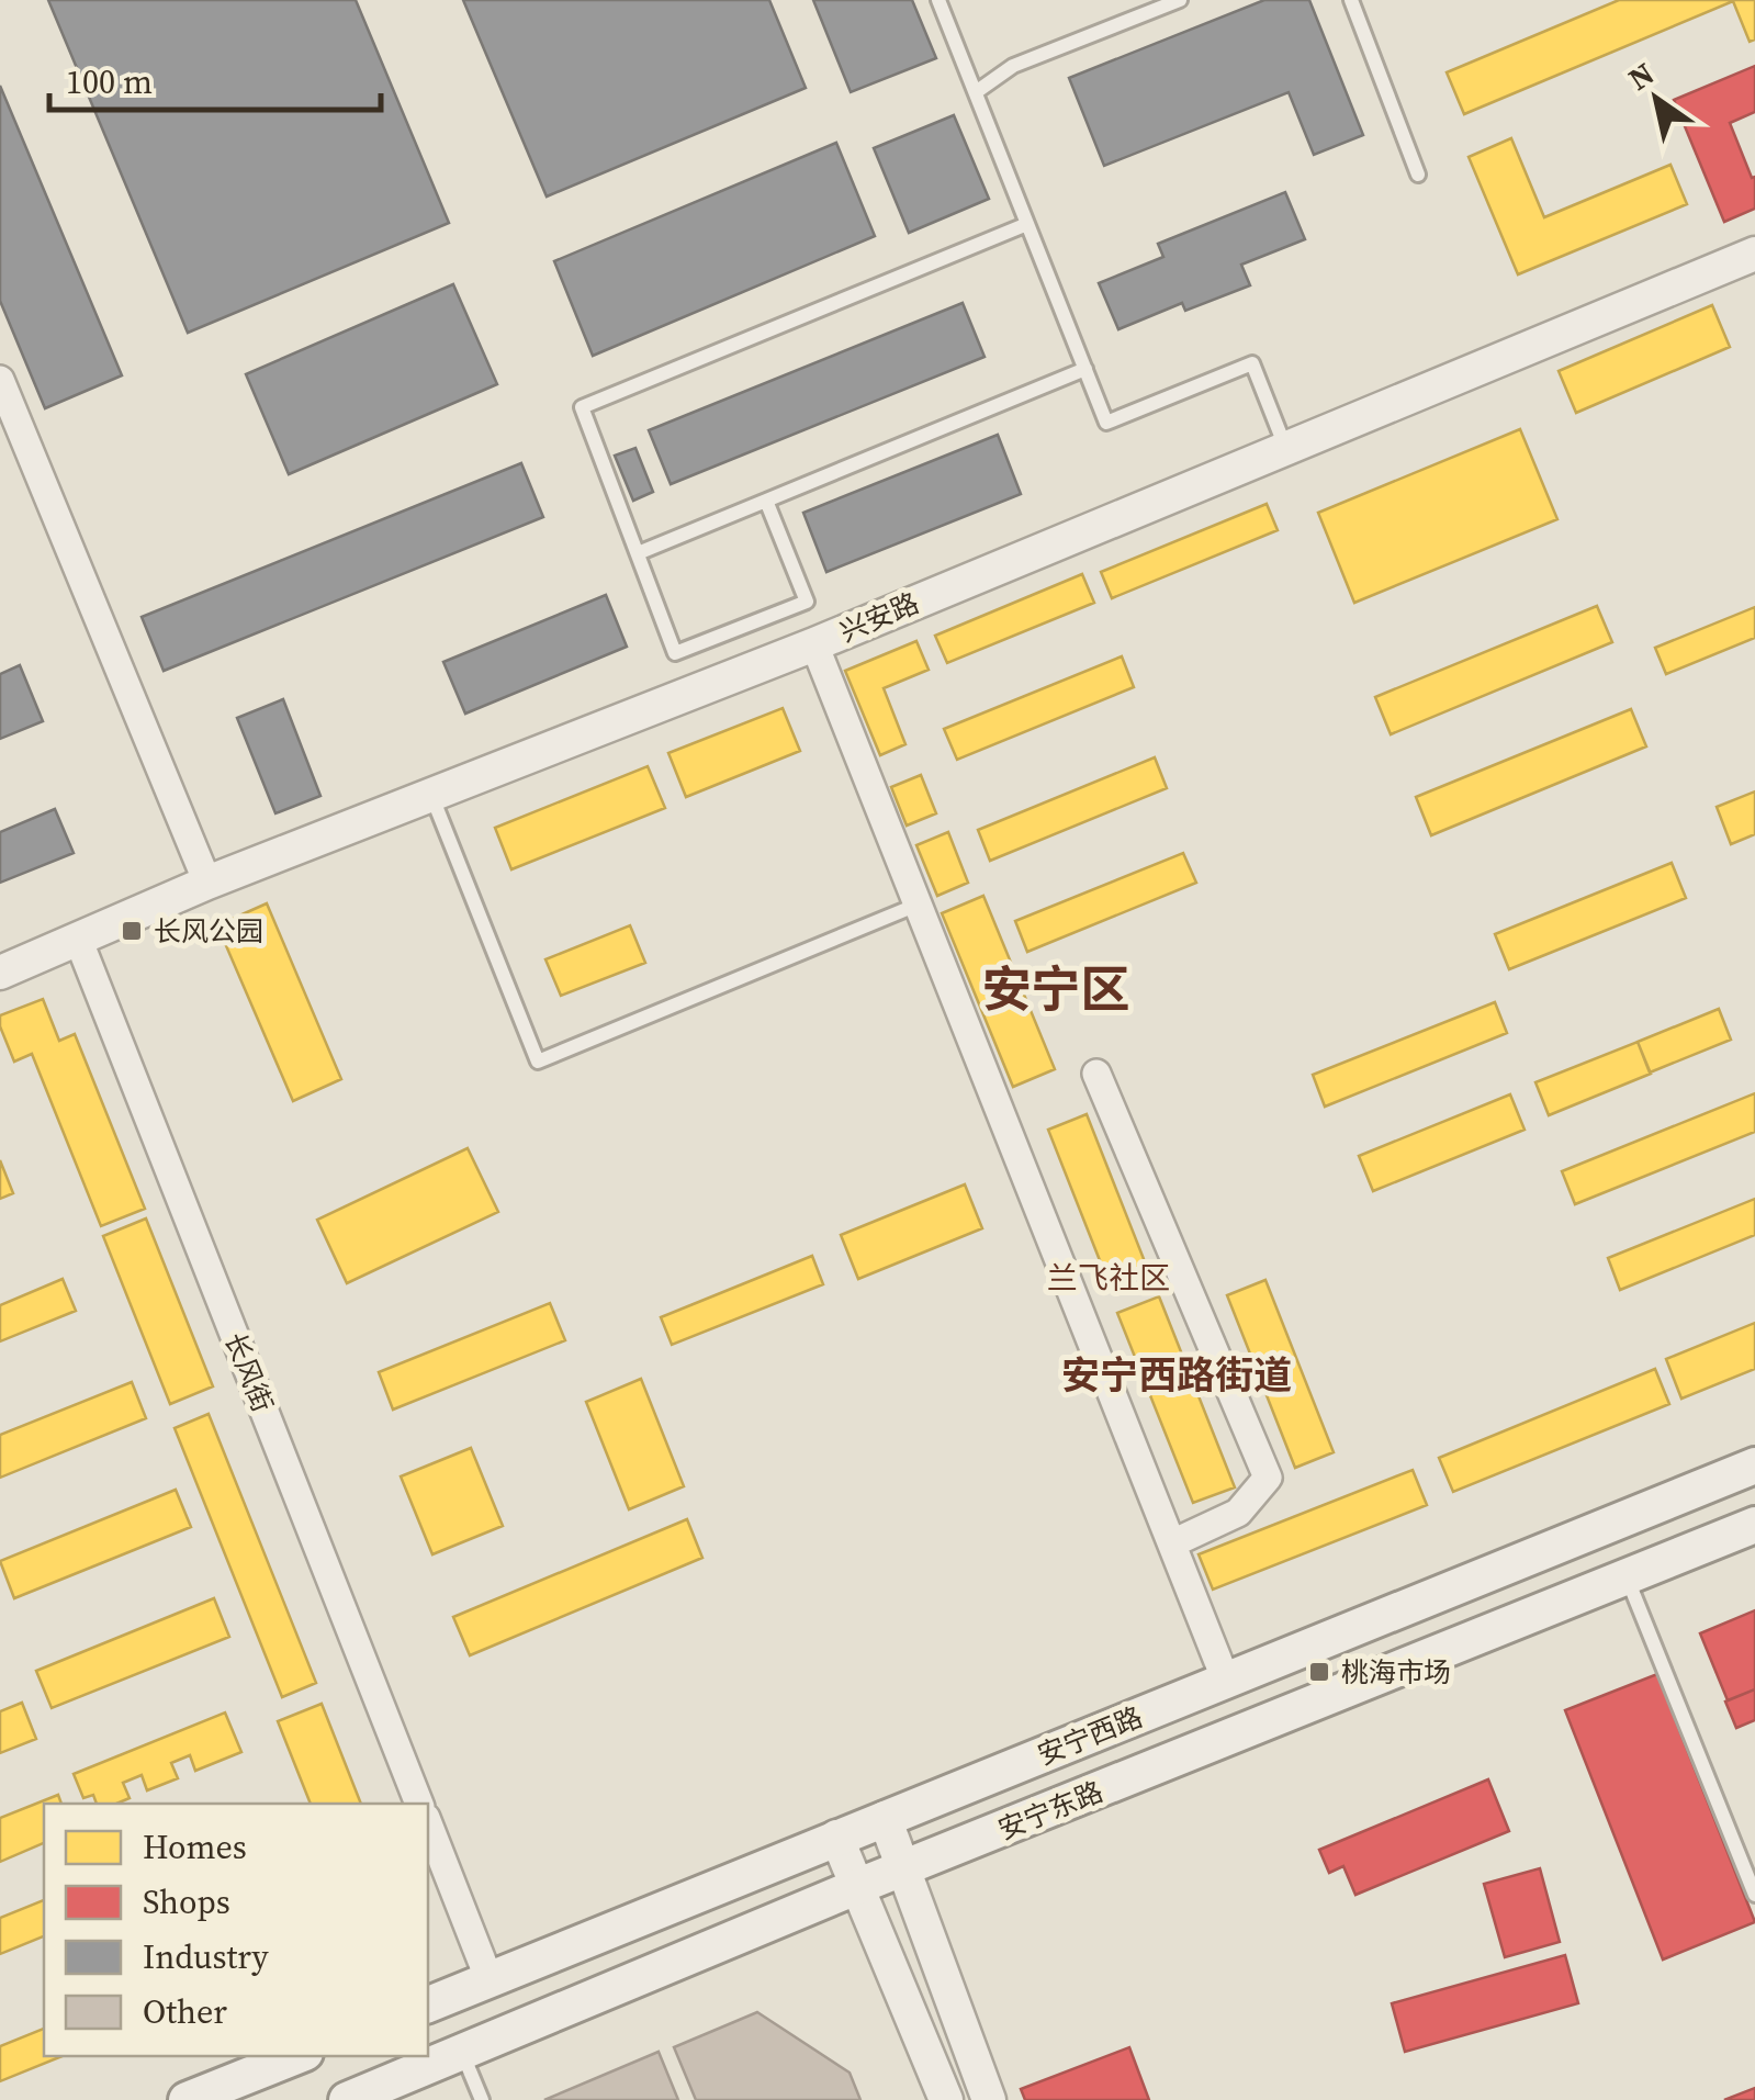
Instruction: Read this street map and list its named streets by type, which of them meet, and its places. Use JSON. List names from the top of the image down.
{
  "streets": {
    "main road": ["安宁西路", "安宁东路"],
    "street": ["兴安路", "长风街"]
  },
  "crossings": [
    ["兴安路", "长风街"]
  ],
  "districts": ["安宁区", "兰飞社区", "安宁西路街道"],
  "places": {
    "transit": ["长风公园", "桃海市场"]
  },
  "legend": [
    "Homes",
    "Shops",
    "Industry",
    "Other"
  ],
  "scale_bar": "100 m",
  "north": "top left"
}
